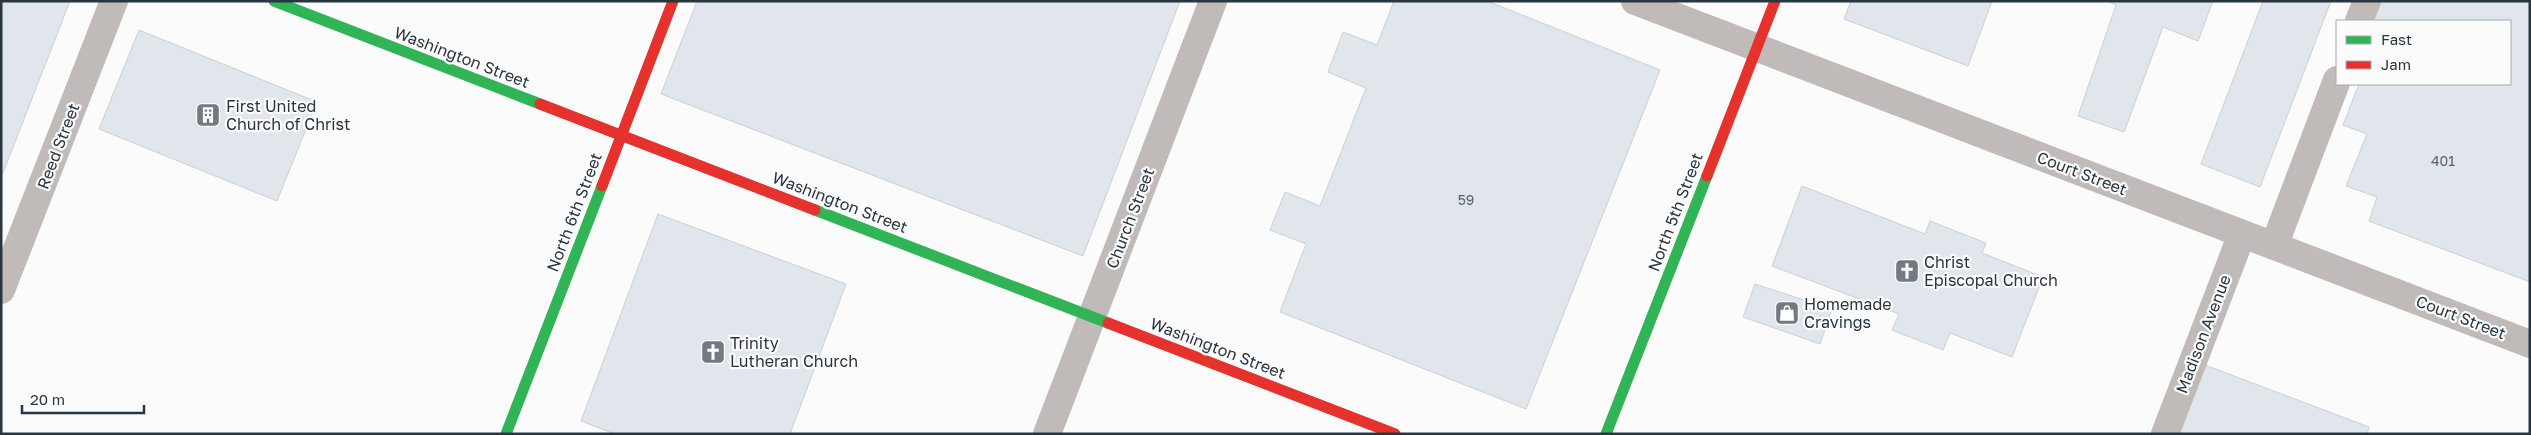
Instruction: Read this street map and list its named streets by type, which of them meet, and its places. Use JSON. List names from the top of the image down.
{
  "streets": {
    "main road": ["Washington Street", "North 6th Street", "North 5th Street"],
    "street": [
      "Reed Street",
      "Court Street",
      "Church Street",
      "Madison Avenue"
    ]
  },
  "crossings": [
    ["Washington Street", "North 6th Street"],
    ["Washington Street", "Church Street"],
    ["Court Street", "North 5th Street"],
    ["Court Street", "Madison Avenue"]
  ],
  "places": {
    "building": ["First United Church of Christ"],
    "church": ["Christ Episcopal Church", "Trinity Lutheran Church"],
    "shop": ["Homemade Cravings"]
  },
  "house_numbers": ["401", "59"],
  "legend": ["Fast", "Jam"],
  "scale_bar": "20 m"
}
